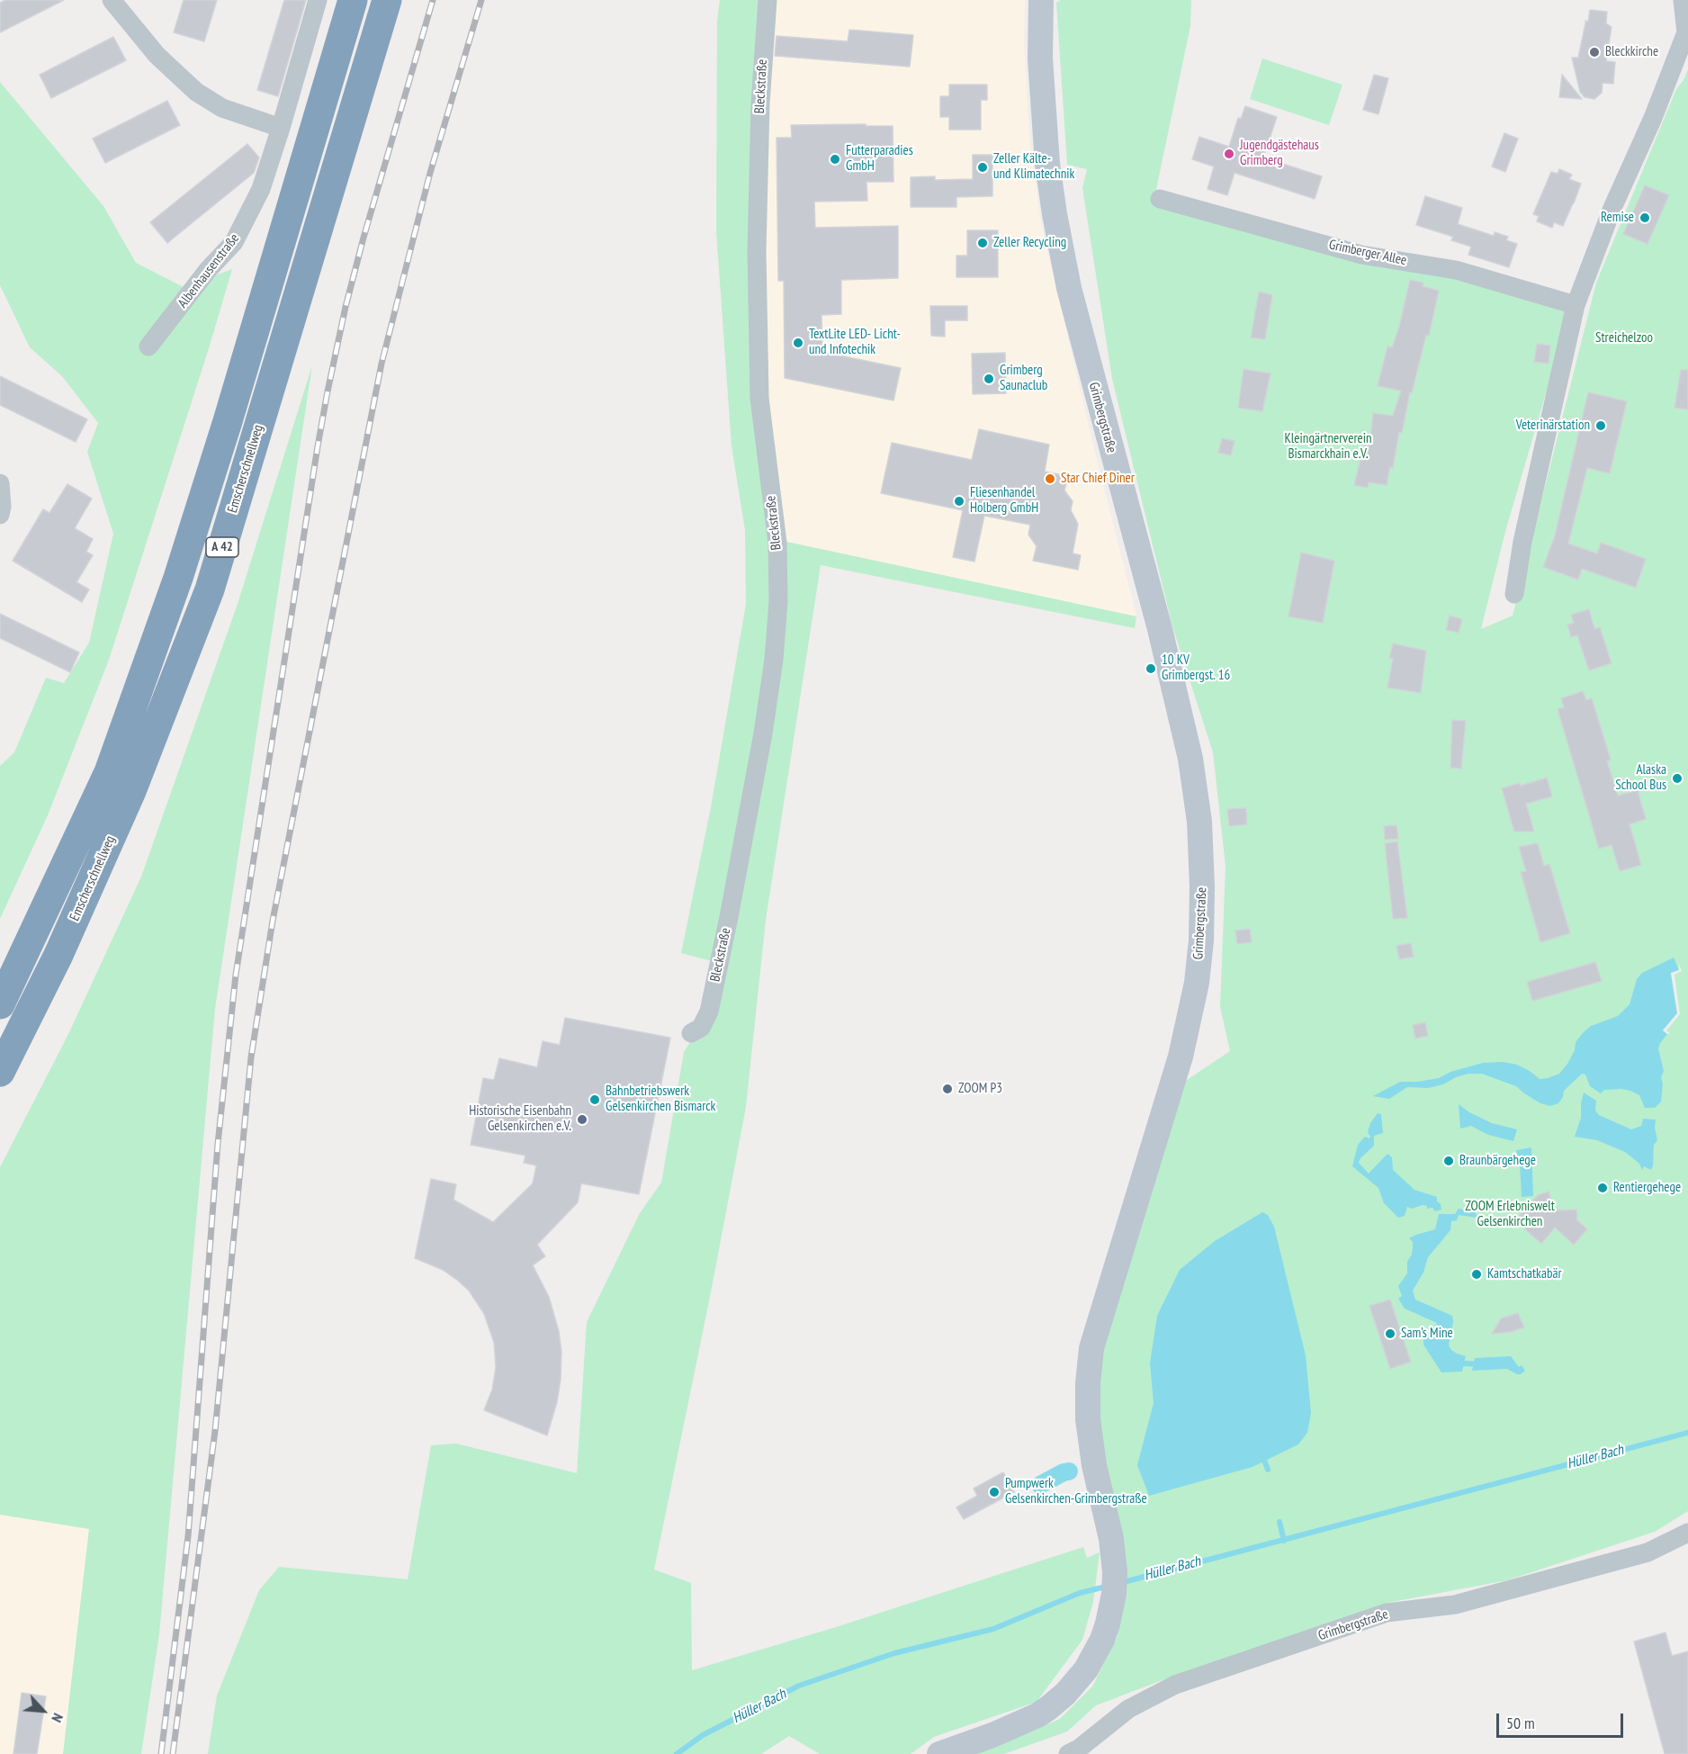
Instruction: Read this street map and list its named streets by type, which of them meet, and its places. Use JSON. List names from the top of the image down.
{
  "streets": {
    "highway": ["Emscherschnellweg", "A 42"],
    "street": [
      "Bleckstraße",
      "Grimberger Allee",
      "Albenhausenstraße",
      "Grimbergstraße"
    ]
  },
  "water": ["Hüller Bach"],
  "parks": ["Streichelzoo", "Kleingärtnerverein Bismarckhain e.V.", "ZOOM Erlebniswelt Gelsenkirchen"],
  "places": [
    "Bleckkirche",
    "Jugendgästehaus Grimberg",
    "Futterparadies GmbH",
    "Zeller Kälte- und Klimatechnik",
    "Remise",
    "Zeller Recycling",
    "TextLite LED- Licht- und Infotechik",
    "Grimberg Saunaclub",
    "Veterinärstation",
    "Star Chief Diner",
    "Fliesenhandel Holberg GmbH",
    "10 KV Grimbergst. 16",
    "Alaska School Bus",
    "ZOOM P3",
    "Bahnbetriebswerk Gelsenkirchen Bismarck",
    "Historische Eisenbahn Gelsenkirchen e.V.",
    "Braunbärgehege",
    "Rentiergehege",
    "Kamtschatkabär",
    "Sam’s Mine",
    "Pumpwerk Gelsenkirchen-Grimbergstraße"
  ],
  "scale_bar": "50 m",
  "north": "bottom right"
}
